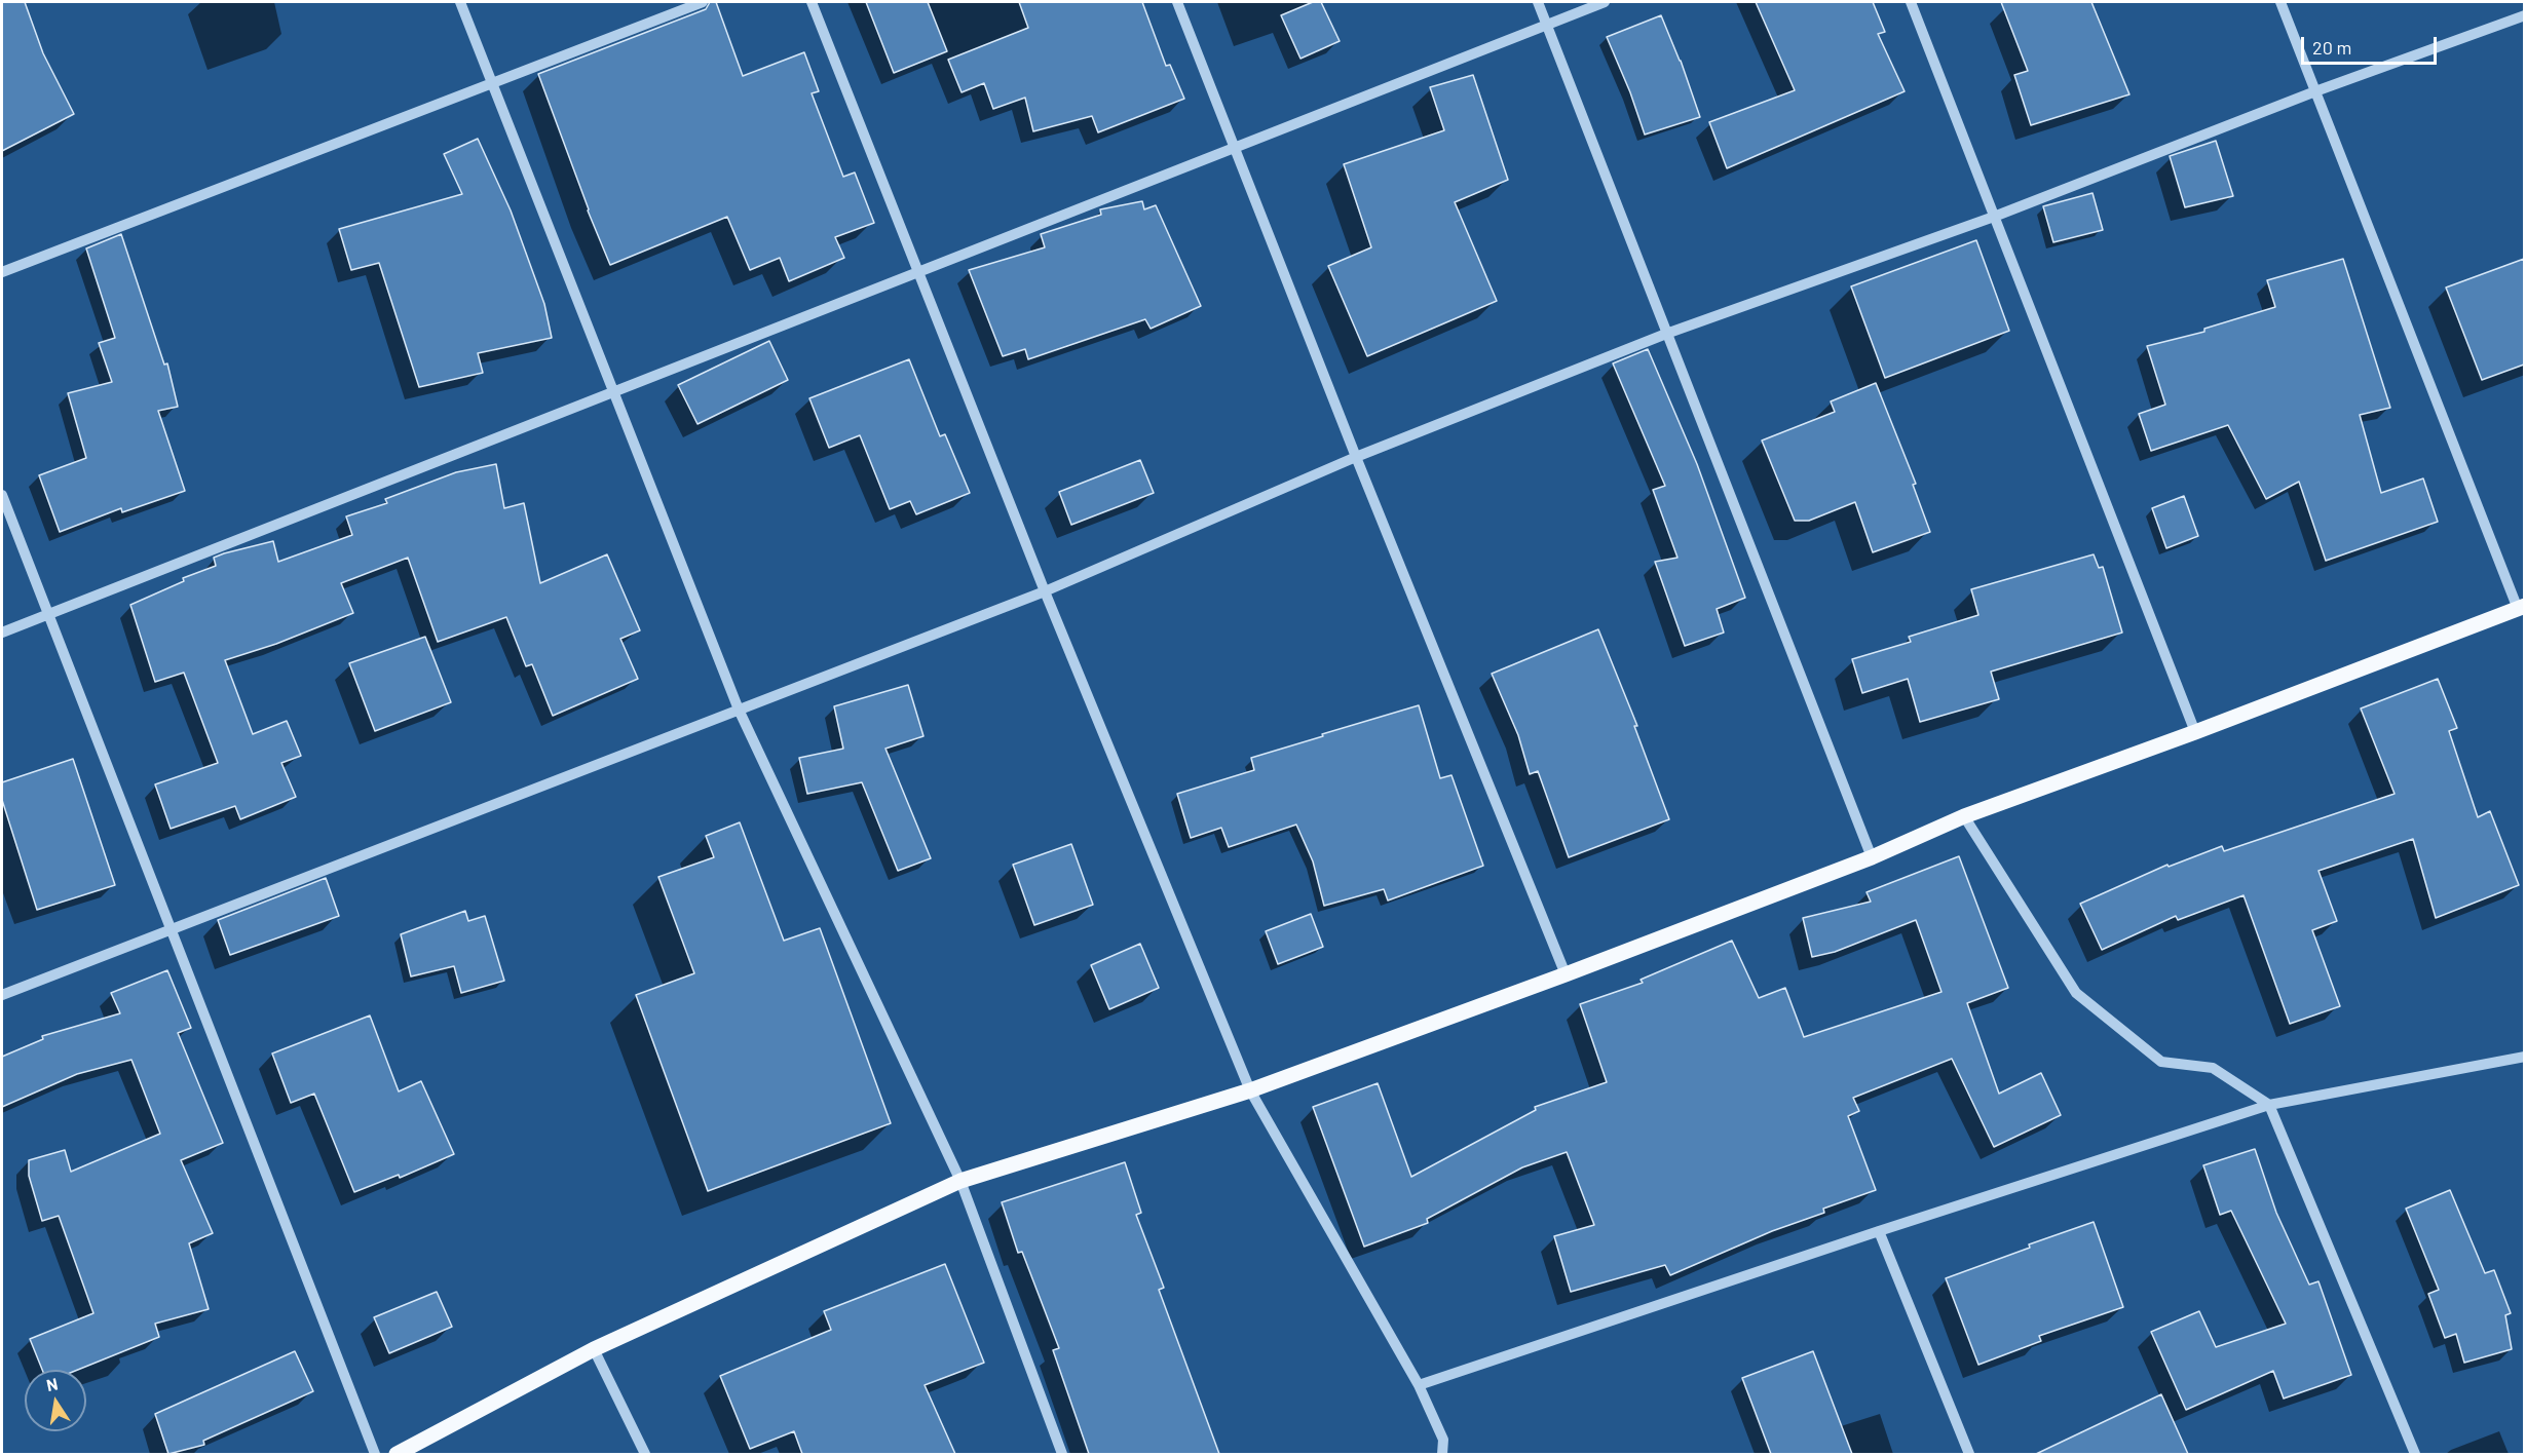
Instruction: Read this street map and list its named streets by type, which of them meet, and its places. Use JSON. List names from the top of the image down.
{
  "scale_bar": "20 m",
  "north": "top"
}
